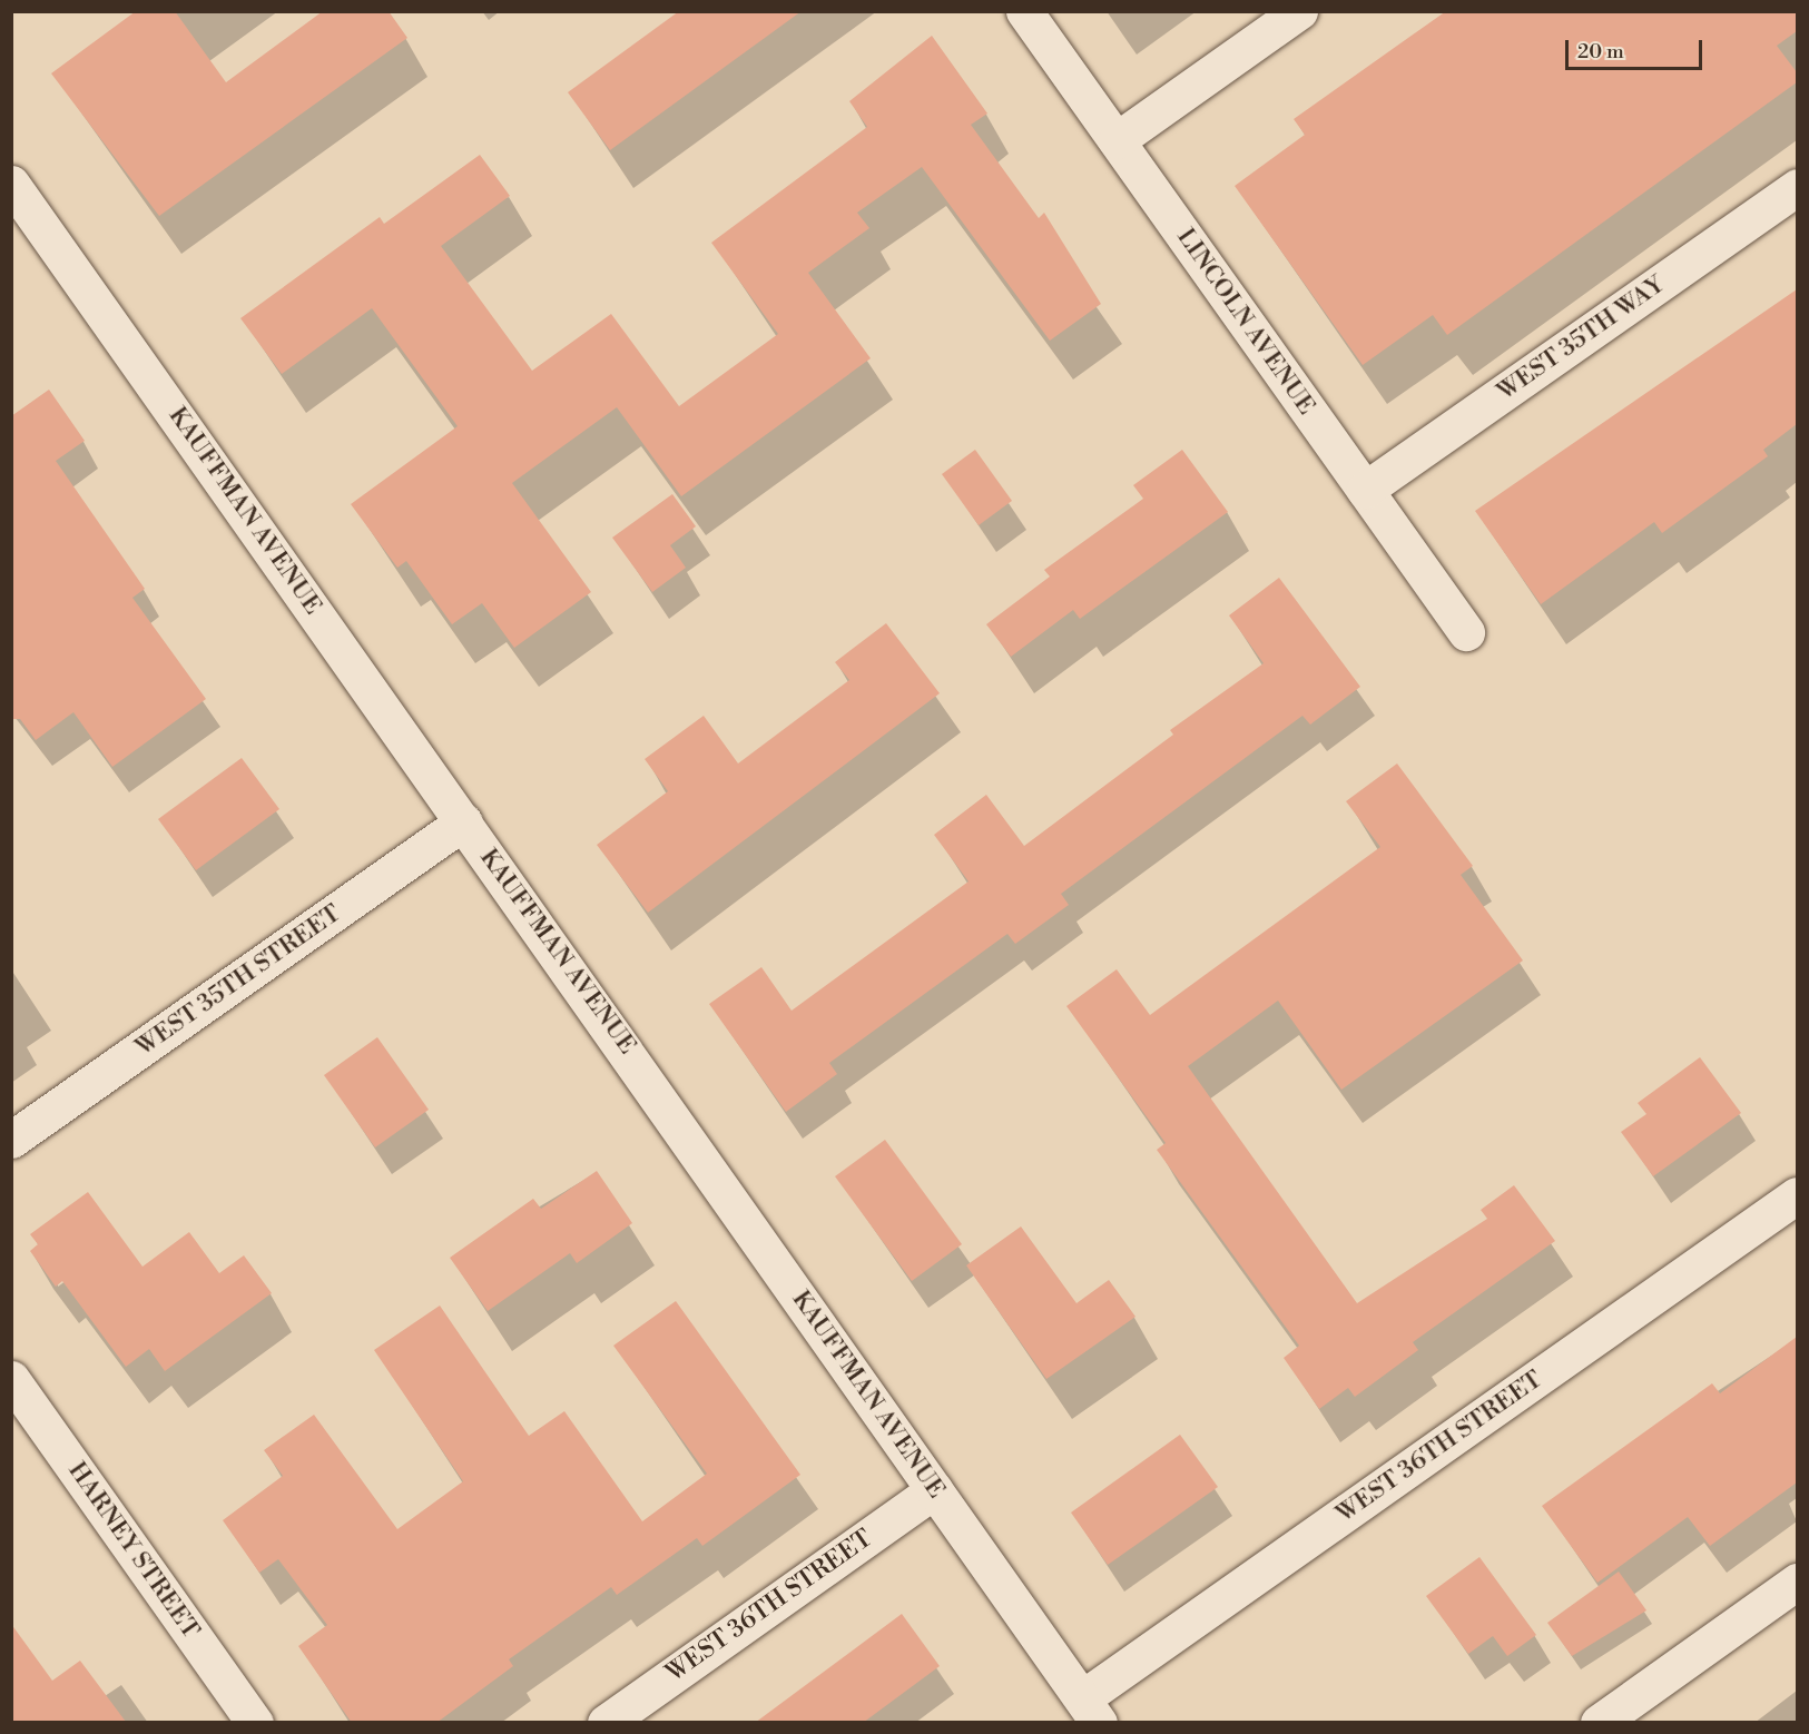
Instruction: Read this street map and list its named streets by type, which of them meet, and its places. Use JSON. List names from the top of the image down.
{
  "streets": {
    "street": [
      "LINCOLN AVENUE",
      "WEST 35TH WAY",
      "KAUFFMAN AVENUE",
      "WEST 35TH STREET",
      "WEST 36TH STREET",
      "HARNEY STREET"
    ]
  },
  "crossings": [
    ["LINCOLN AVENUE", "WEST 35TH WAY"],
    ["KAUFFMAN AVENUE", "WEST 35TH STREET"],
    ["KAUFFMAN AVENUE", "WEST 36TH STREET"]
  ],
  "scale_bar": "20 m"
}
